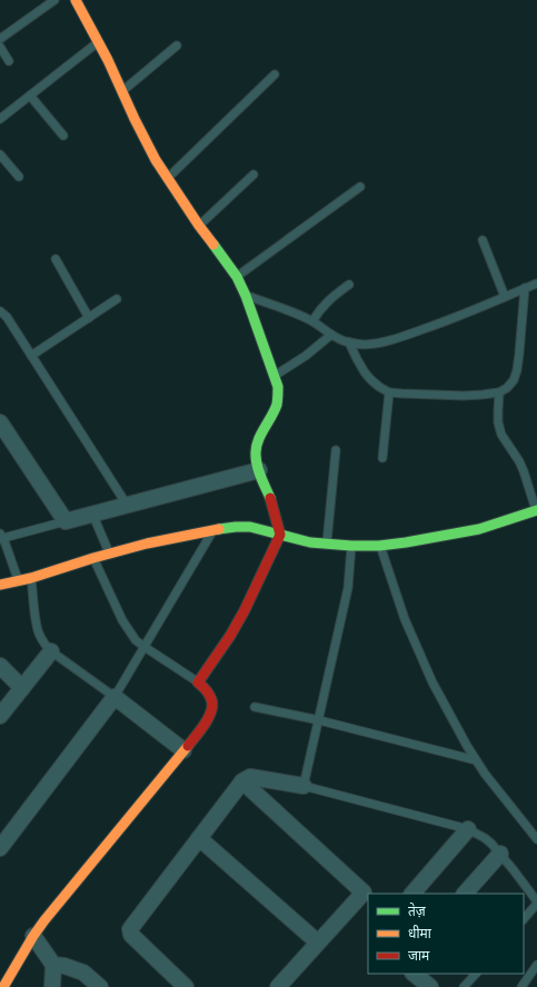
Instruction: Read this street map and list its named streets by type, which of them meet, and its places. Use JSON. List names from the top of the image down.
{
  "legend": ["तेज़", "धीमा", "जाम"]
}
